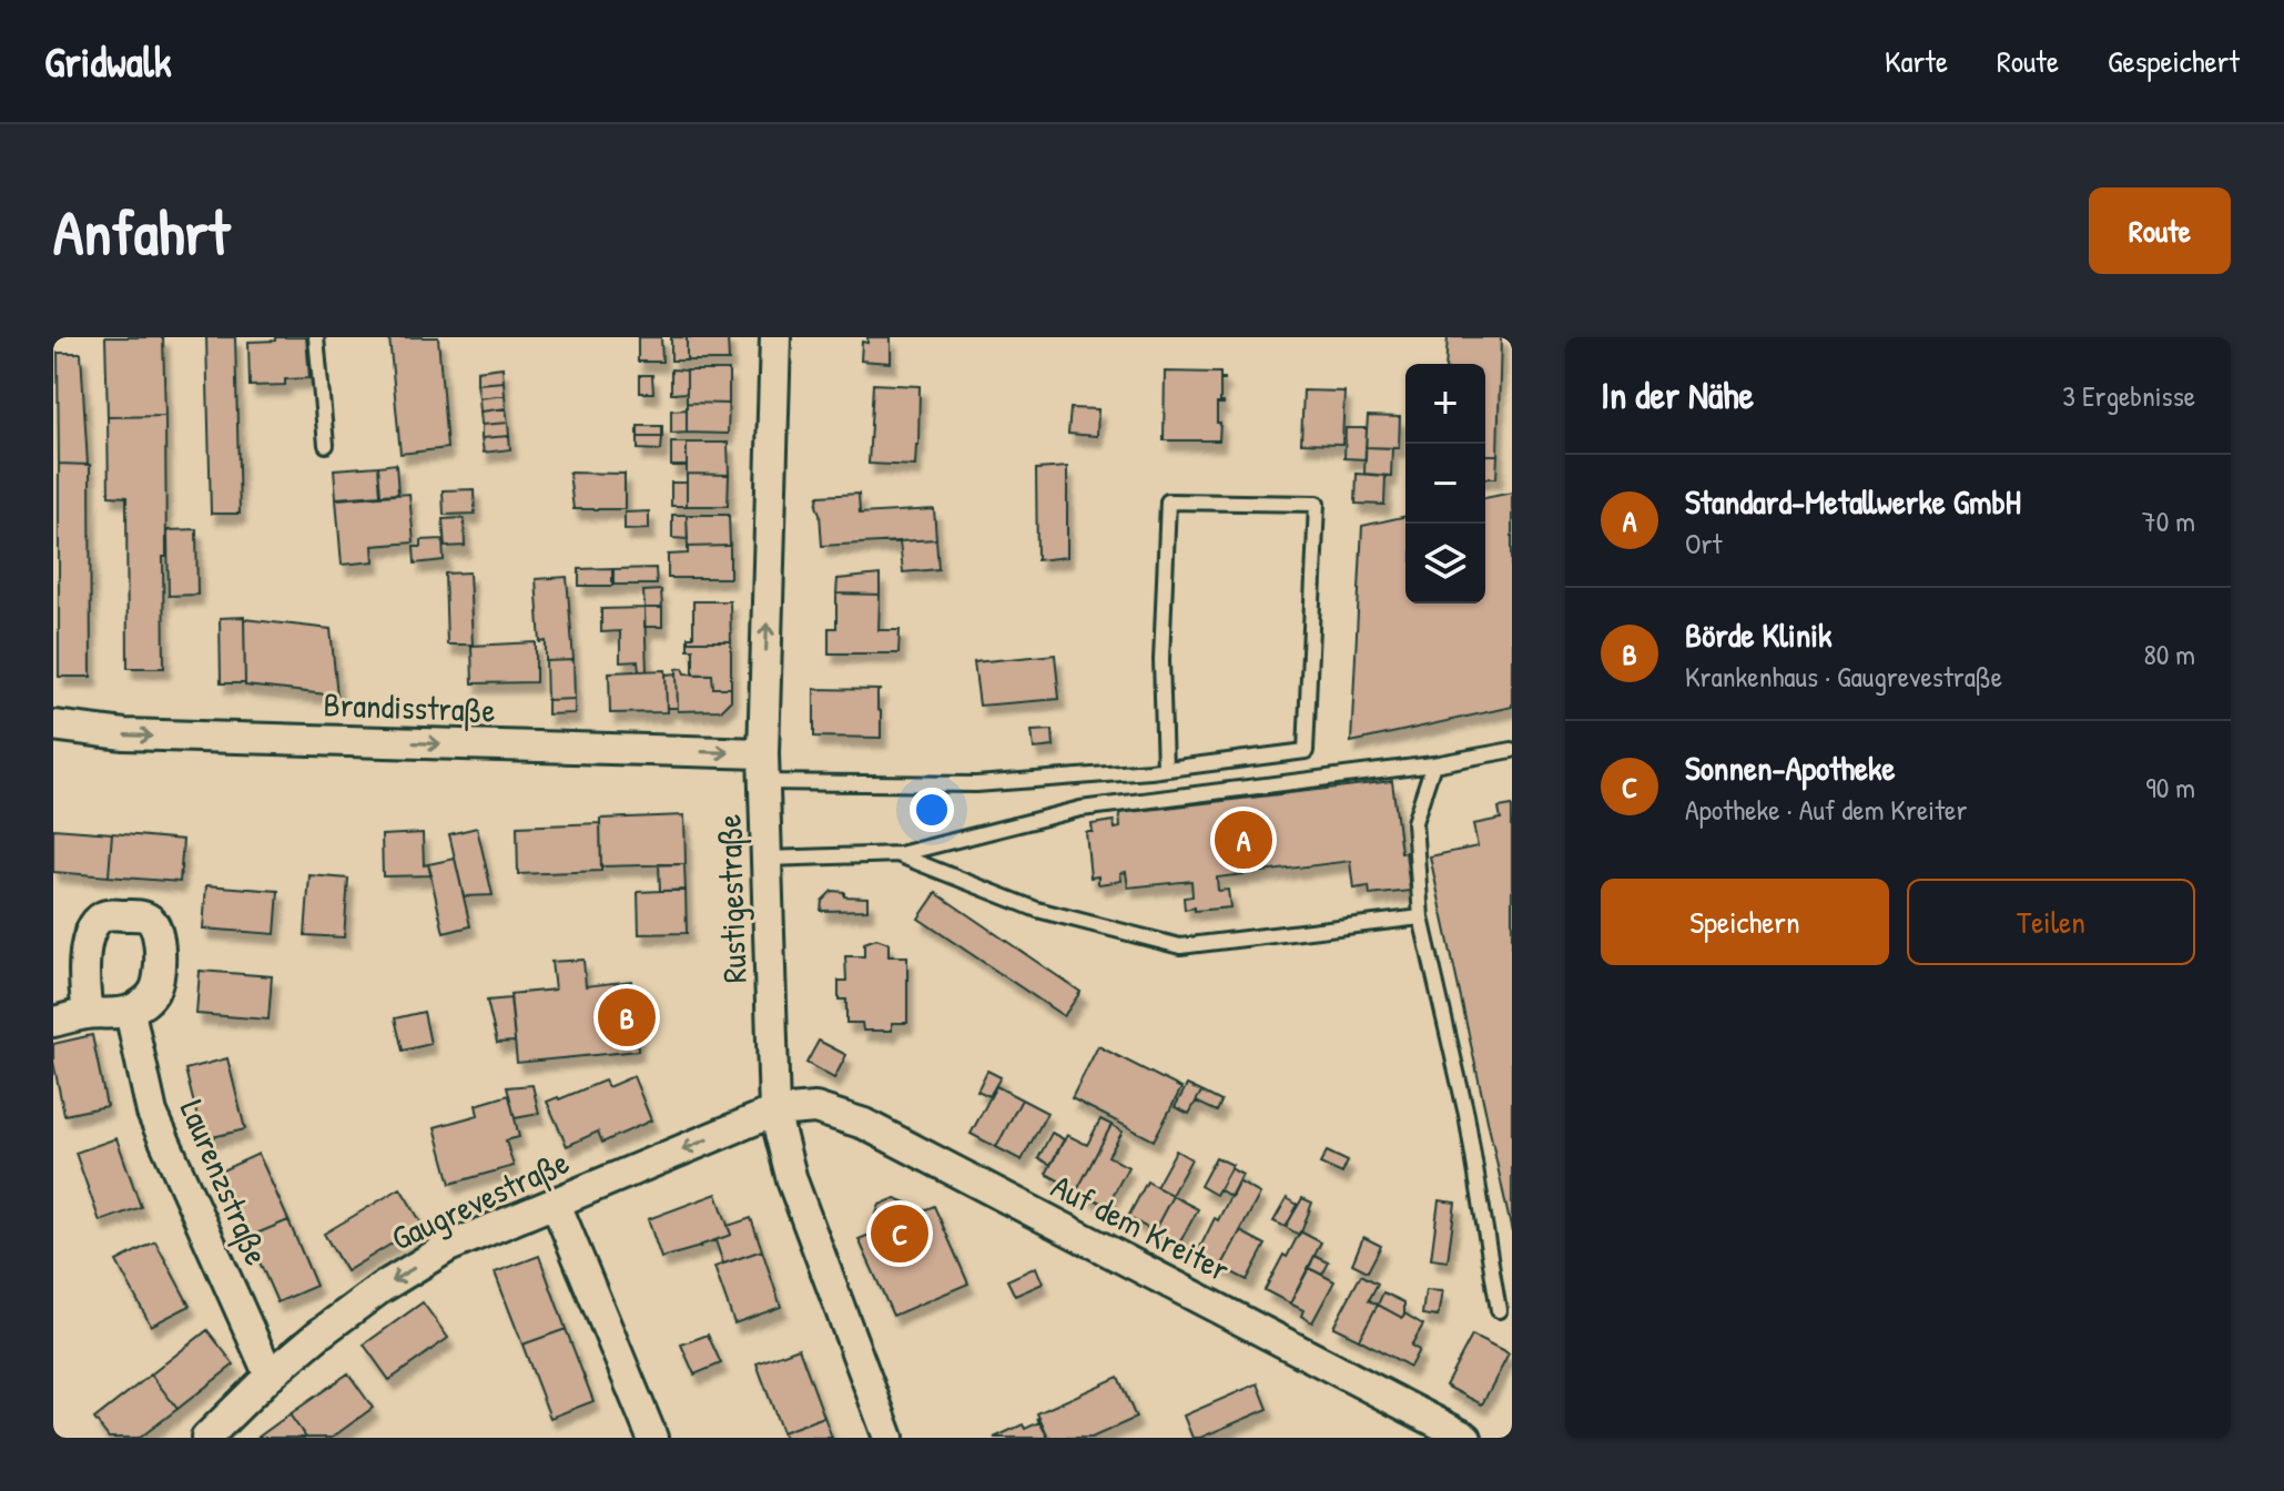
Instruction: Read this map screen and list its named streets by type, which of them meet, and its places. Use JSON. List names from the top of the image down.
{
  "streets": {
    "street": [
      "Brandisstraße",
      "Rustigestraße",
      "Laurenzstraße",
      "Gaugrevestraße",
      "Auf dem Kreiter"
    ]
  },
  "crossings": [
    ["Brandisstraße", "Rustigestraße"],
    ["Rustigestraße", "Gaugrevestraße"],
    ["Rustigestraße", "Auf dem Kreiter"],
    ["Laurenzstraße", "Gaugrevestraße"],
    ["Gaugrevestraße", "Auf dem Kreiter"]
  ],
  "one_way": ["Brandisstraße", "Rustigestraße", "Gaugrevestraße"],
  "page": {
    "header": "Gridwalk",
    "nav": ["Karte", "Route", "Gespeichert"],
    "buttons": [
      "Route",
      ["Speichern", "Teilen"]
    ],
    "title": "Anfahrt",
    "heading": ["In der Nähe", "3 Ergebnisse"],
    "map_buttons": ["+", "−"],
    "list": [
      {
        "mark": "A",
        "name": "Standard-Metallwerke GmbH",
        "note": "Ort",
        "value": "70 m"
      },
      {
        "mark": "B",
        "name": "Börde Klinik",
        "note": "Krankenhaus · Gaugrevestraße",
        "value": "80 m"
      },
      {
        "mark": "C",
        "name": "Sonnen-Apotheke",
        "note": "Apotheke · Auf dem Kreiter",
        "value": "90 m"
      }
    ],
    "pins": ["A", "B", "C"]
  }
}
